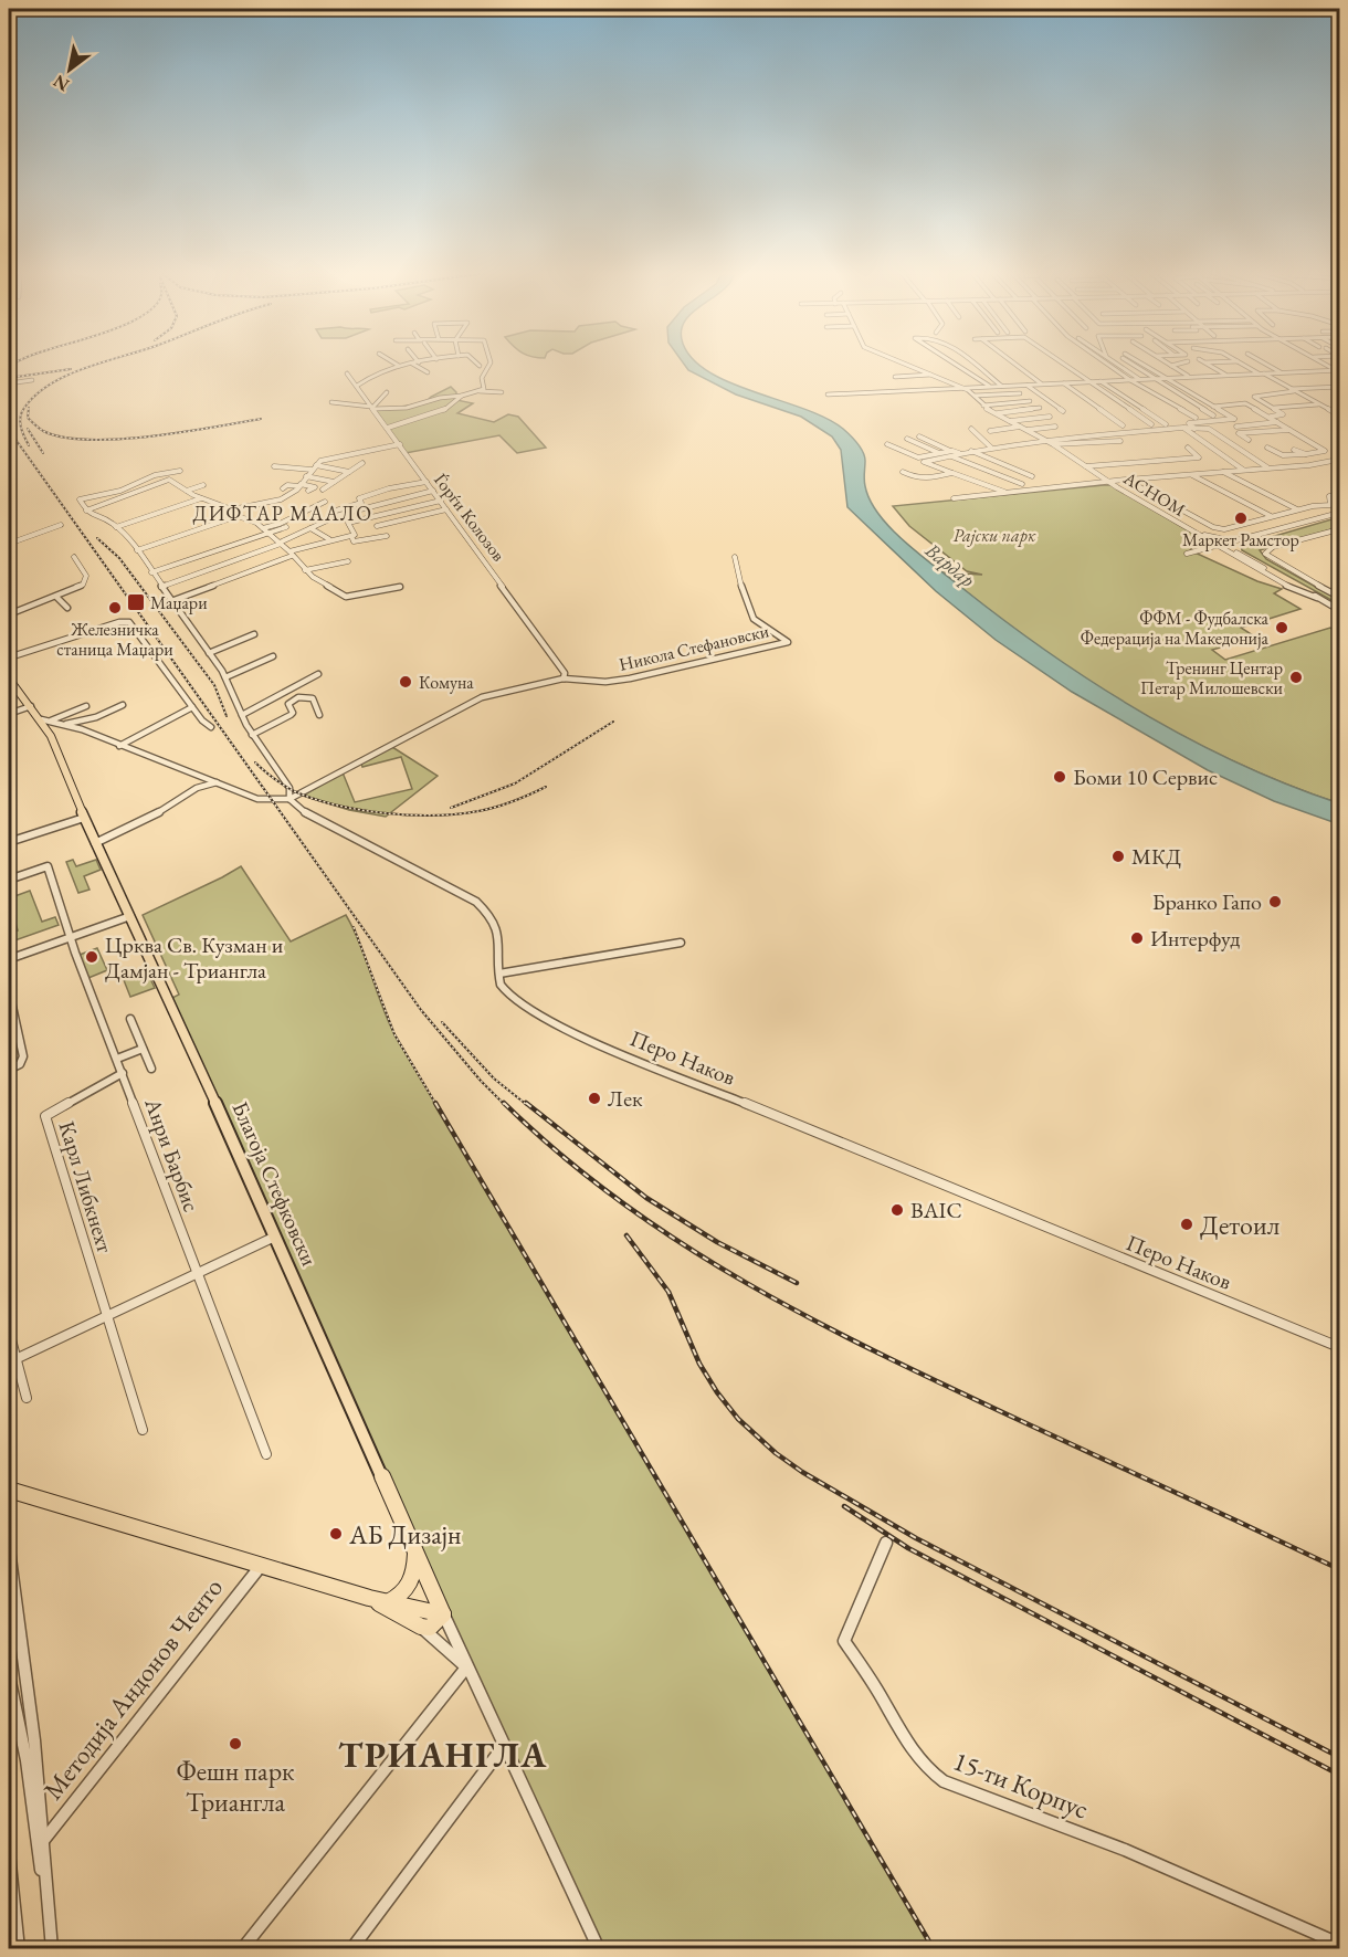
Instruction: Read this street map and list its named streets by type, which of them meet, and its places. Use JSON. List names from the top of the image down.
{
  "streets": {
    "main road": ["Благоја Стефковски", "Методија Андонов Ченто"],
    "street": [
      "АСНОМ",
      "Ѓорѓи Колозов",
      "Никола Стефановски",
      "Перо Наков",
      "Анри Барбис",
      "Карл Либкнехт",
      "15-ти Корпус"
    ]
  },
  "crossings": [
    ["Ѓорѓи Колозов", "Никола Стефановски"],
    ["Анри Барбис", "Карл Либкнехт"],
    ["Благоја Стефковски", "Методија Андонов Ченто"]
  ],
  "districts": ["ДИФТАР МААЛО", "ТРИАНГЛА"],
  "water": ["Вардар"],
  "parks": ["Рајски парк"],
  "places": {
    "other": [
      "Маркет Рамстор",
      "Железничка станица Маџари",
      "ФФМ - Фудбалска Федерација на Македонија",
      "Тренинг Центар Петар Милошевски",
      "Комуна",
      "Боми 10 Сервис",
      "МКД",
      "Бранко Гапо",
      "Интерфуд",
      "Црква Св. Кузман и Дамјан - Триангла",
      "Лек",
      "BAIC",
      "Детоил",
      "АБ Дизајн",
      "Фешн парк Триангла"
    ],
    "transit": ["Маџари"]
  },
  "north": "bottom left"
}
